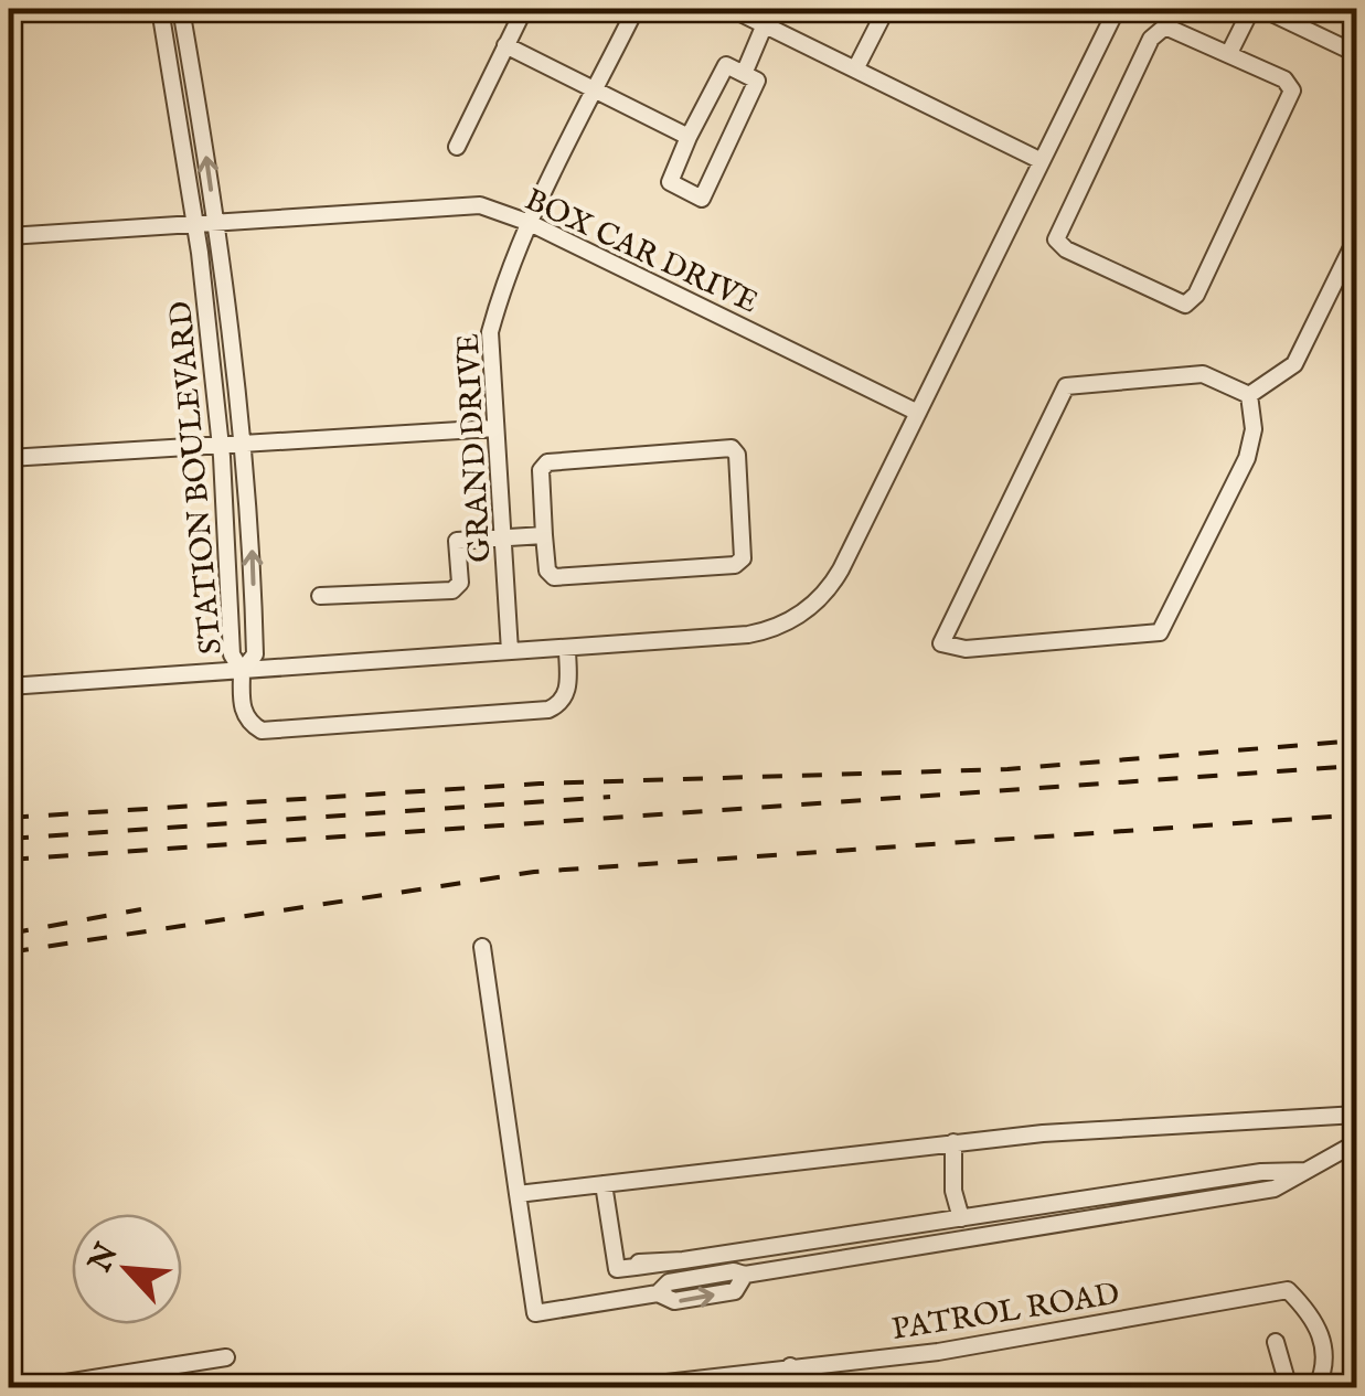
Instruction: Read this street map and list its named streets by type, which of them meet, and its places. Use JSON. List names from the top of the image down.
{
  "streets": {
    "street": [
      "BOX CAR DRIVE",
      "GRAND DRIVE",
      "STATION BOULEVARD",
      "PATROL ROAD"
    ]
  },
  "crossings": [
    ["BOX CAR DRIVE", "GRAND DRIVE"],
    ["BOX CAR DRIVE", "STATION BOULEVARD"]
  ],
  "north": "top left"
}
